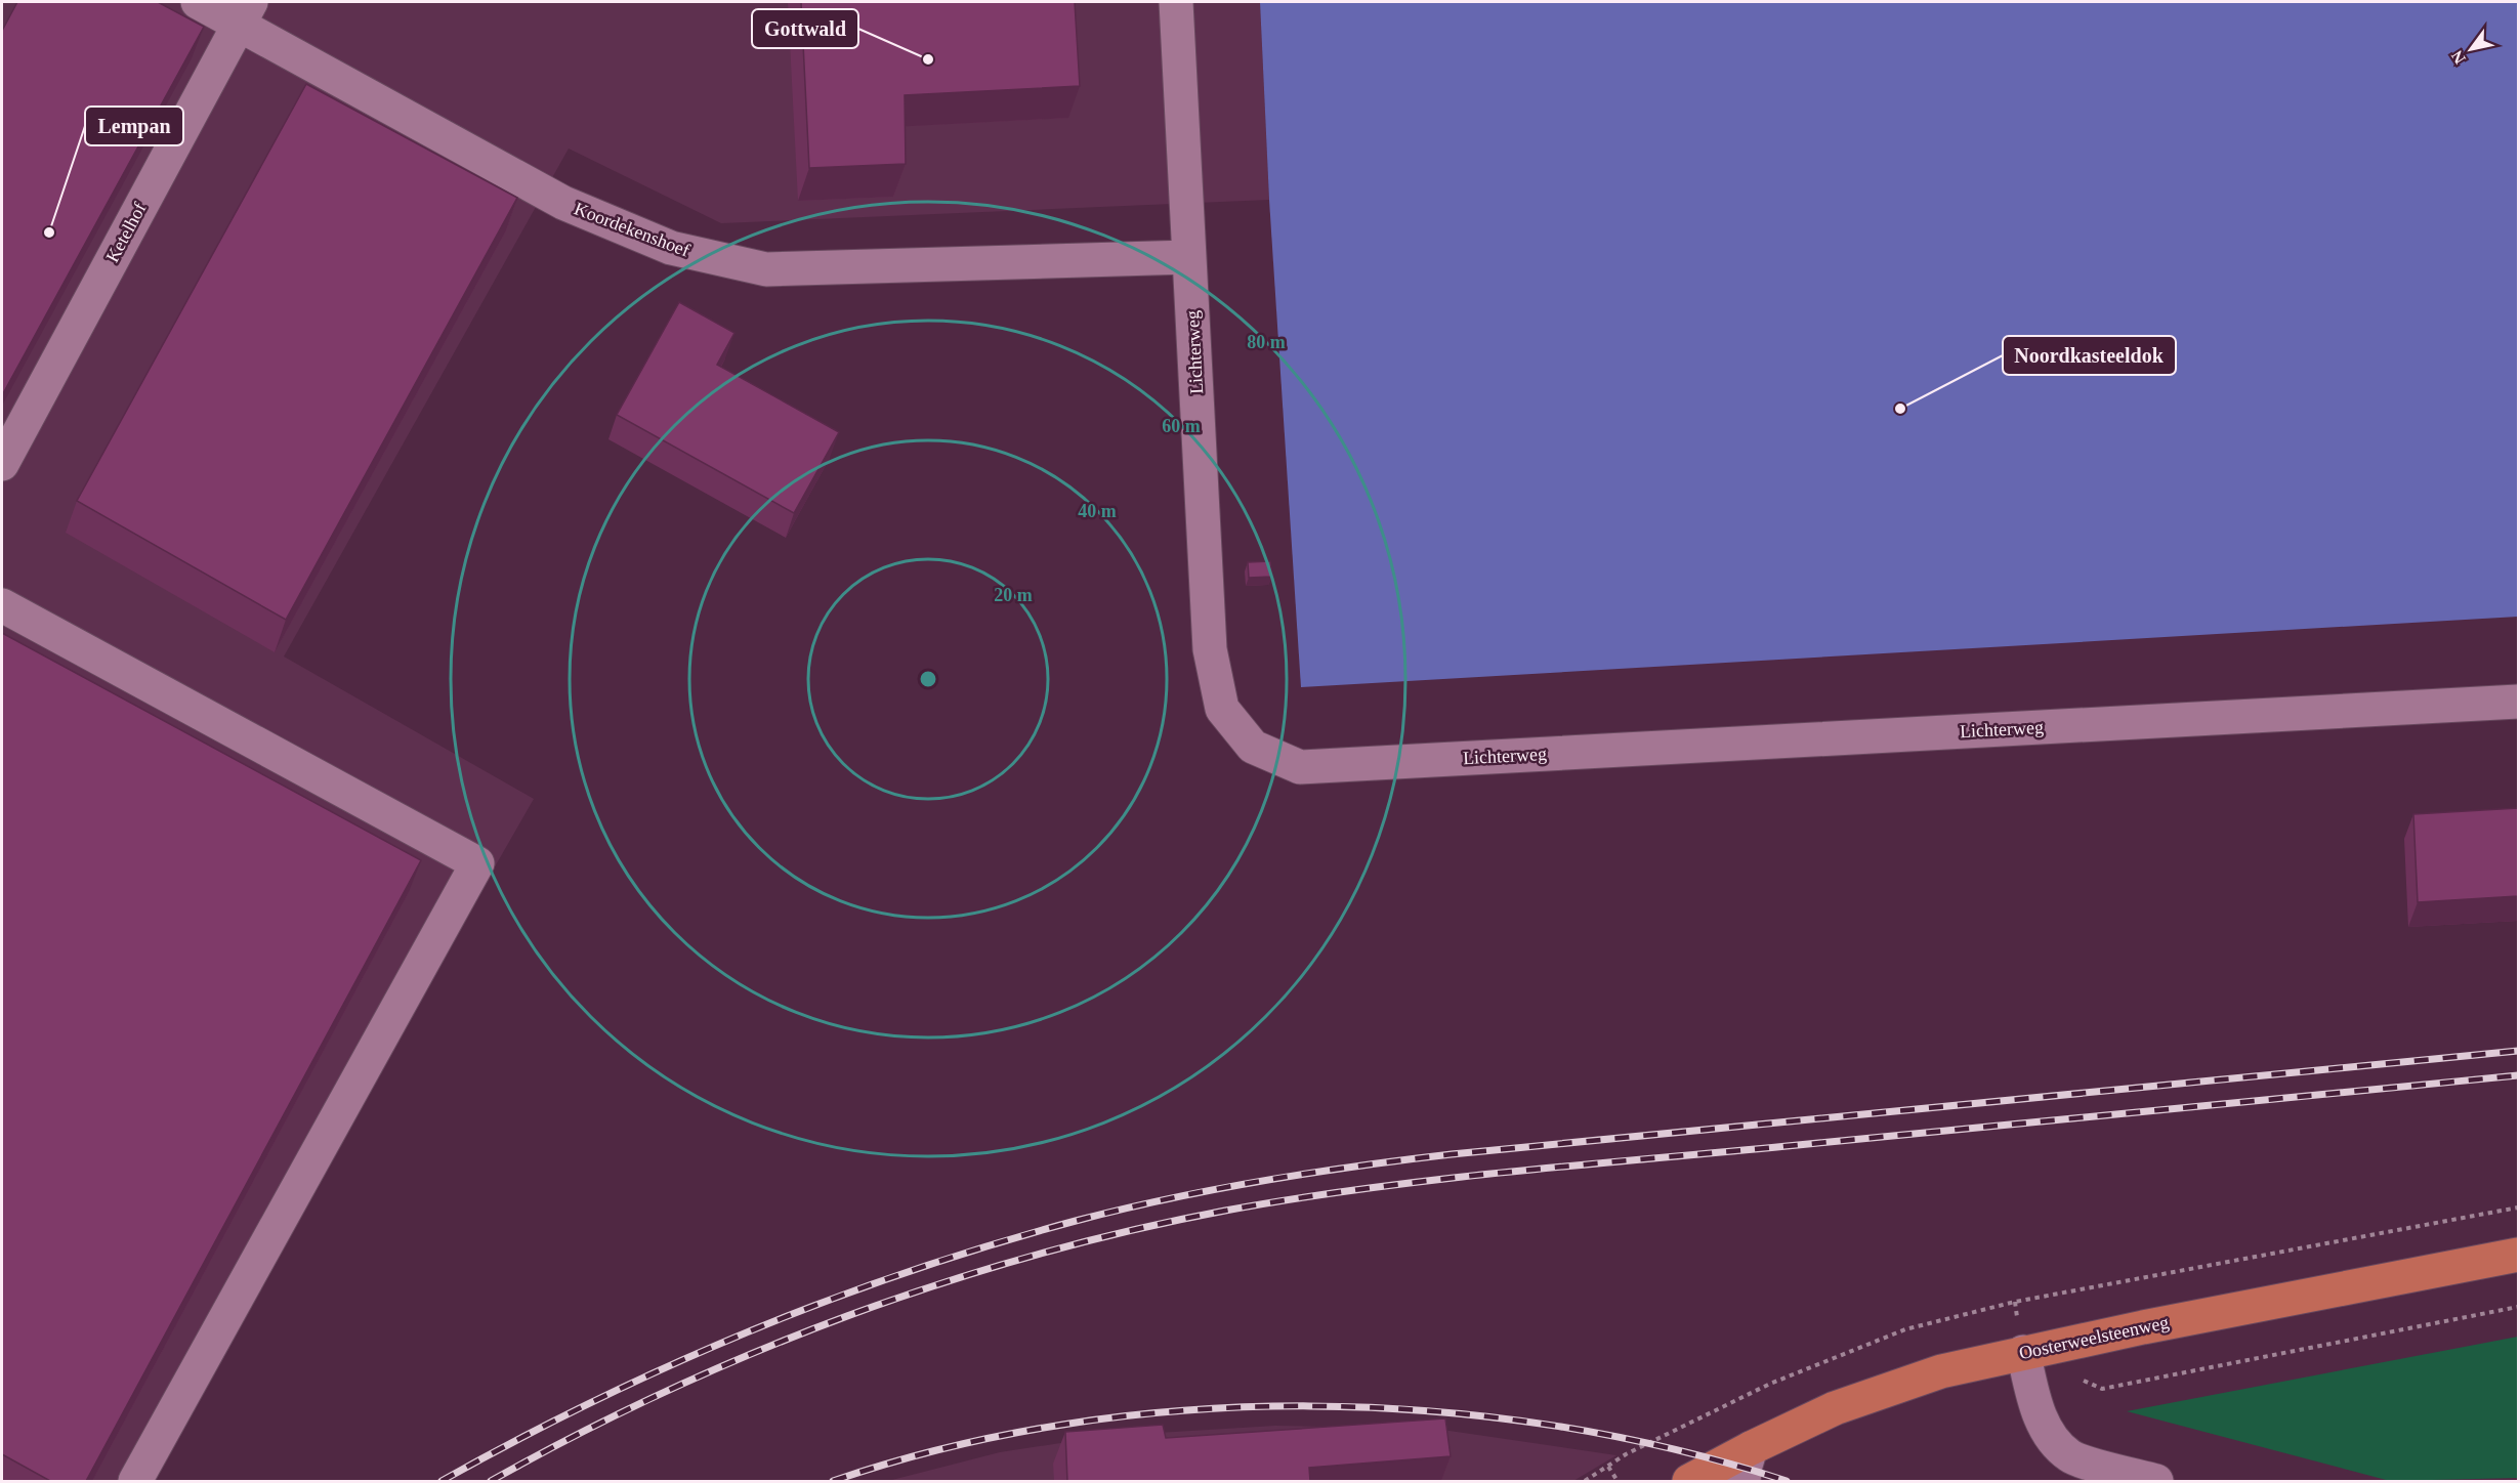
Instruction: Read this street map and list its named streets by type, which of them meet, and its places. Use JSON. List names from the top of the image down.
{
  "streets": {
    "main road": ["Oosterweelsteenweg"],
    "street": ["Koordekenshoef", "Ketelhof", "Lichterweg"]
  },
  "crossings": [
    ["Koordekenshoef", "Ketelhof"],
    ["Koordekenshoef", "Lichterweg"]
  ],
  "places": ["Gottwald", "Lempan", "Noordkasteeldok"],
  "north": "bottom left",
  "rings": [
    "80 m",
    "60 m",
    "40 m",
    "20 m"
  ]
}
